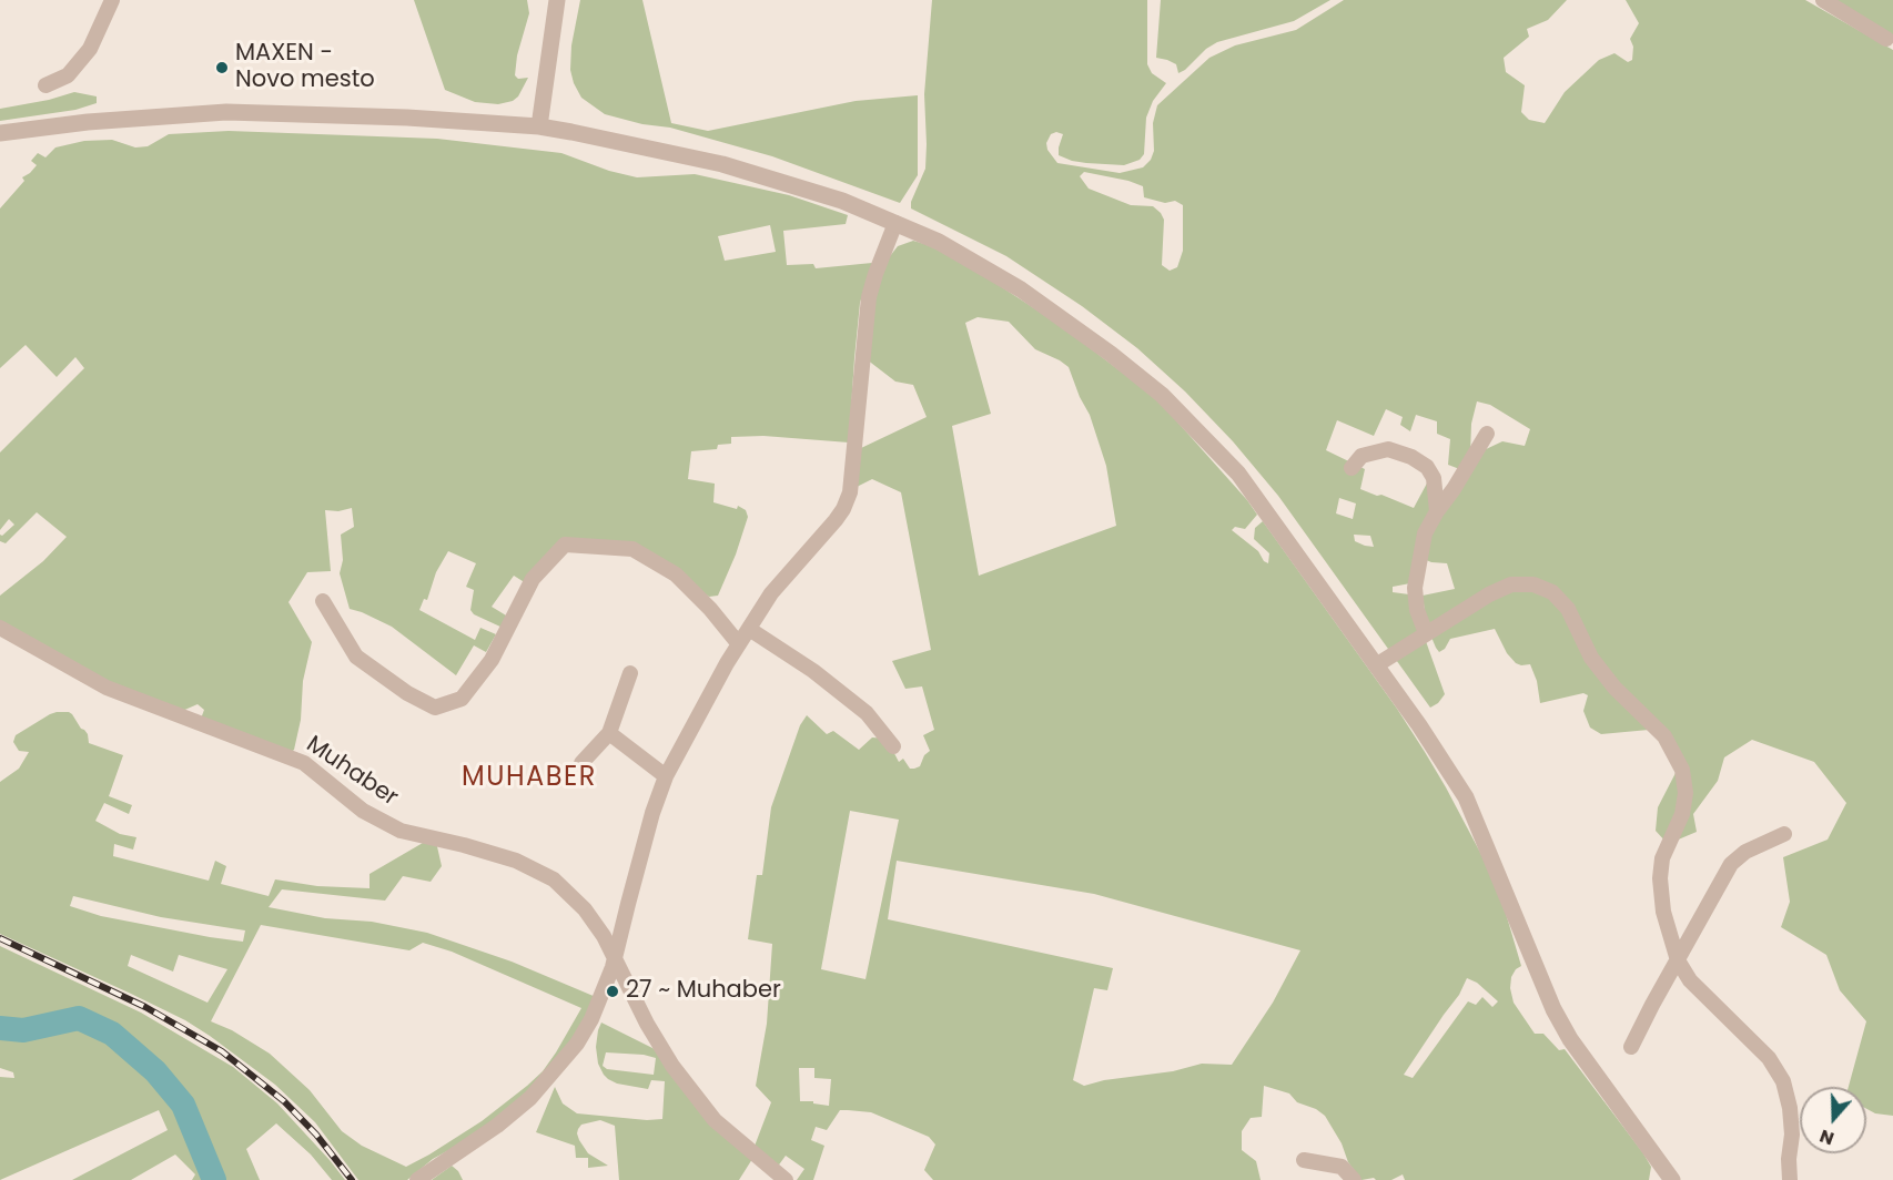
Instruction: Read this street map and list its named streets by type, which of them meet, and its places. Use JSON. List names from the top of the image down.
{
  "streets": {
    "street": ["Muhaber"]
  },
  "districts": ["MUHABER"],
  "places": ["MAXEN - Novo mesto", "27 ~ Muhaber"],
  "north": "bottom"
}
